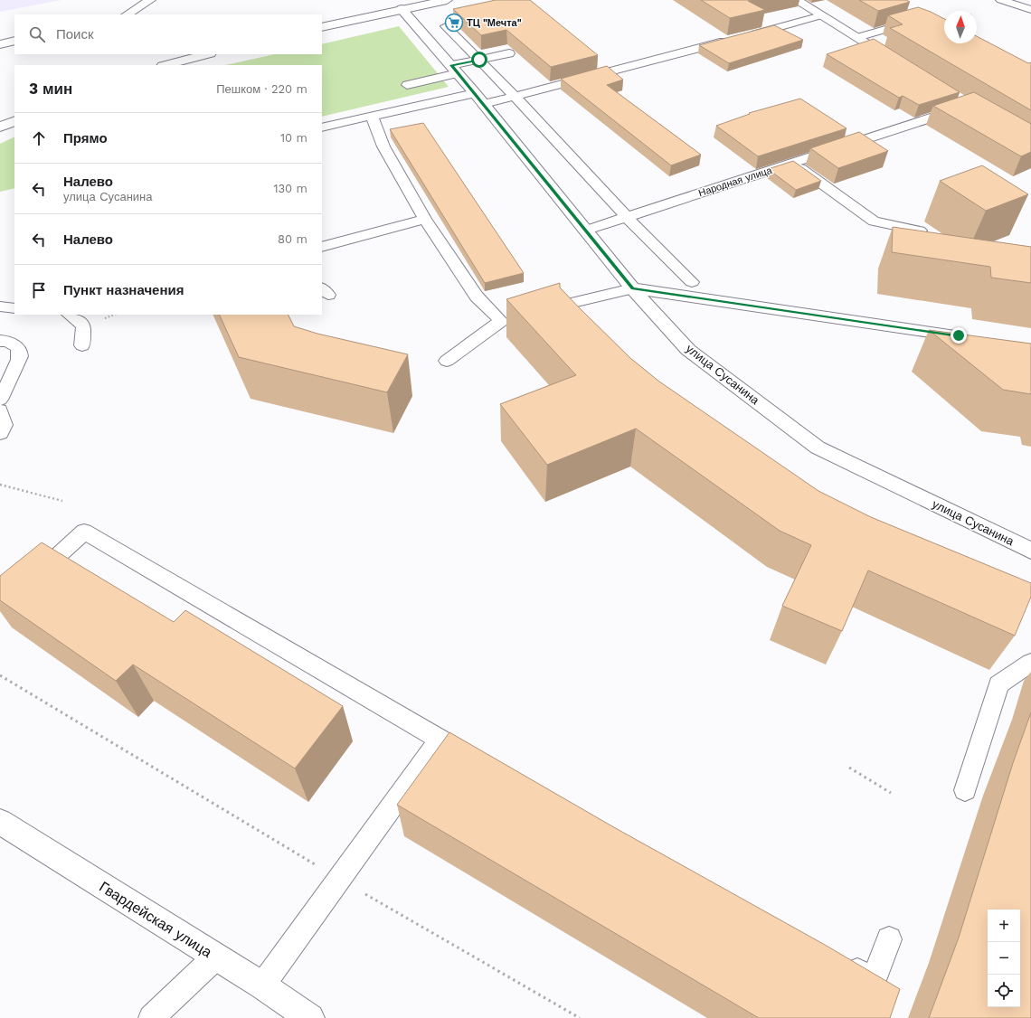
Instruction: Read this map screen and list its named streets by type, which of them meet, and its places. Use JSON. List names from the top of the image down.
{
  "streets": {
    "street": ["улица Сусанина", "Гвардейская улица"],
    "lane": ["Народная улица"]
  },
  "crossings": [
    ["Народная улица", "улица Сусанина"]
  ],
  "places": {
    "supermarket": ["ТЦ \"Мечта\""]
  },
  "north": "top",
  "page": {
    "search": "Поиск",
    "heading": ["3 мин", "Пешком · 220 m"],
    "list": [
      ["Прямо", "10 m"],
      ["Налево", "улица Сусанина", "130 m"],
      ["Налево", "80 m"],
      "Пункт назначения"
    ],
    "map_buttons": ["+", "−"]
  }
}
